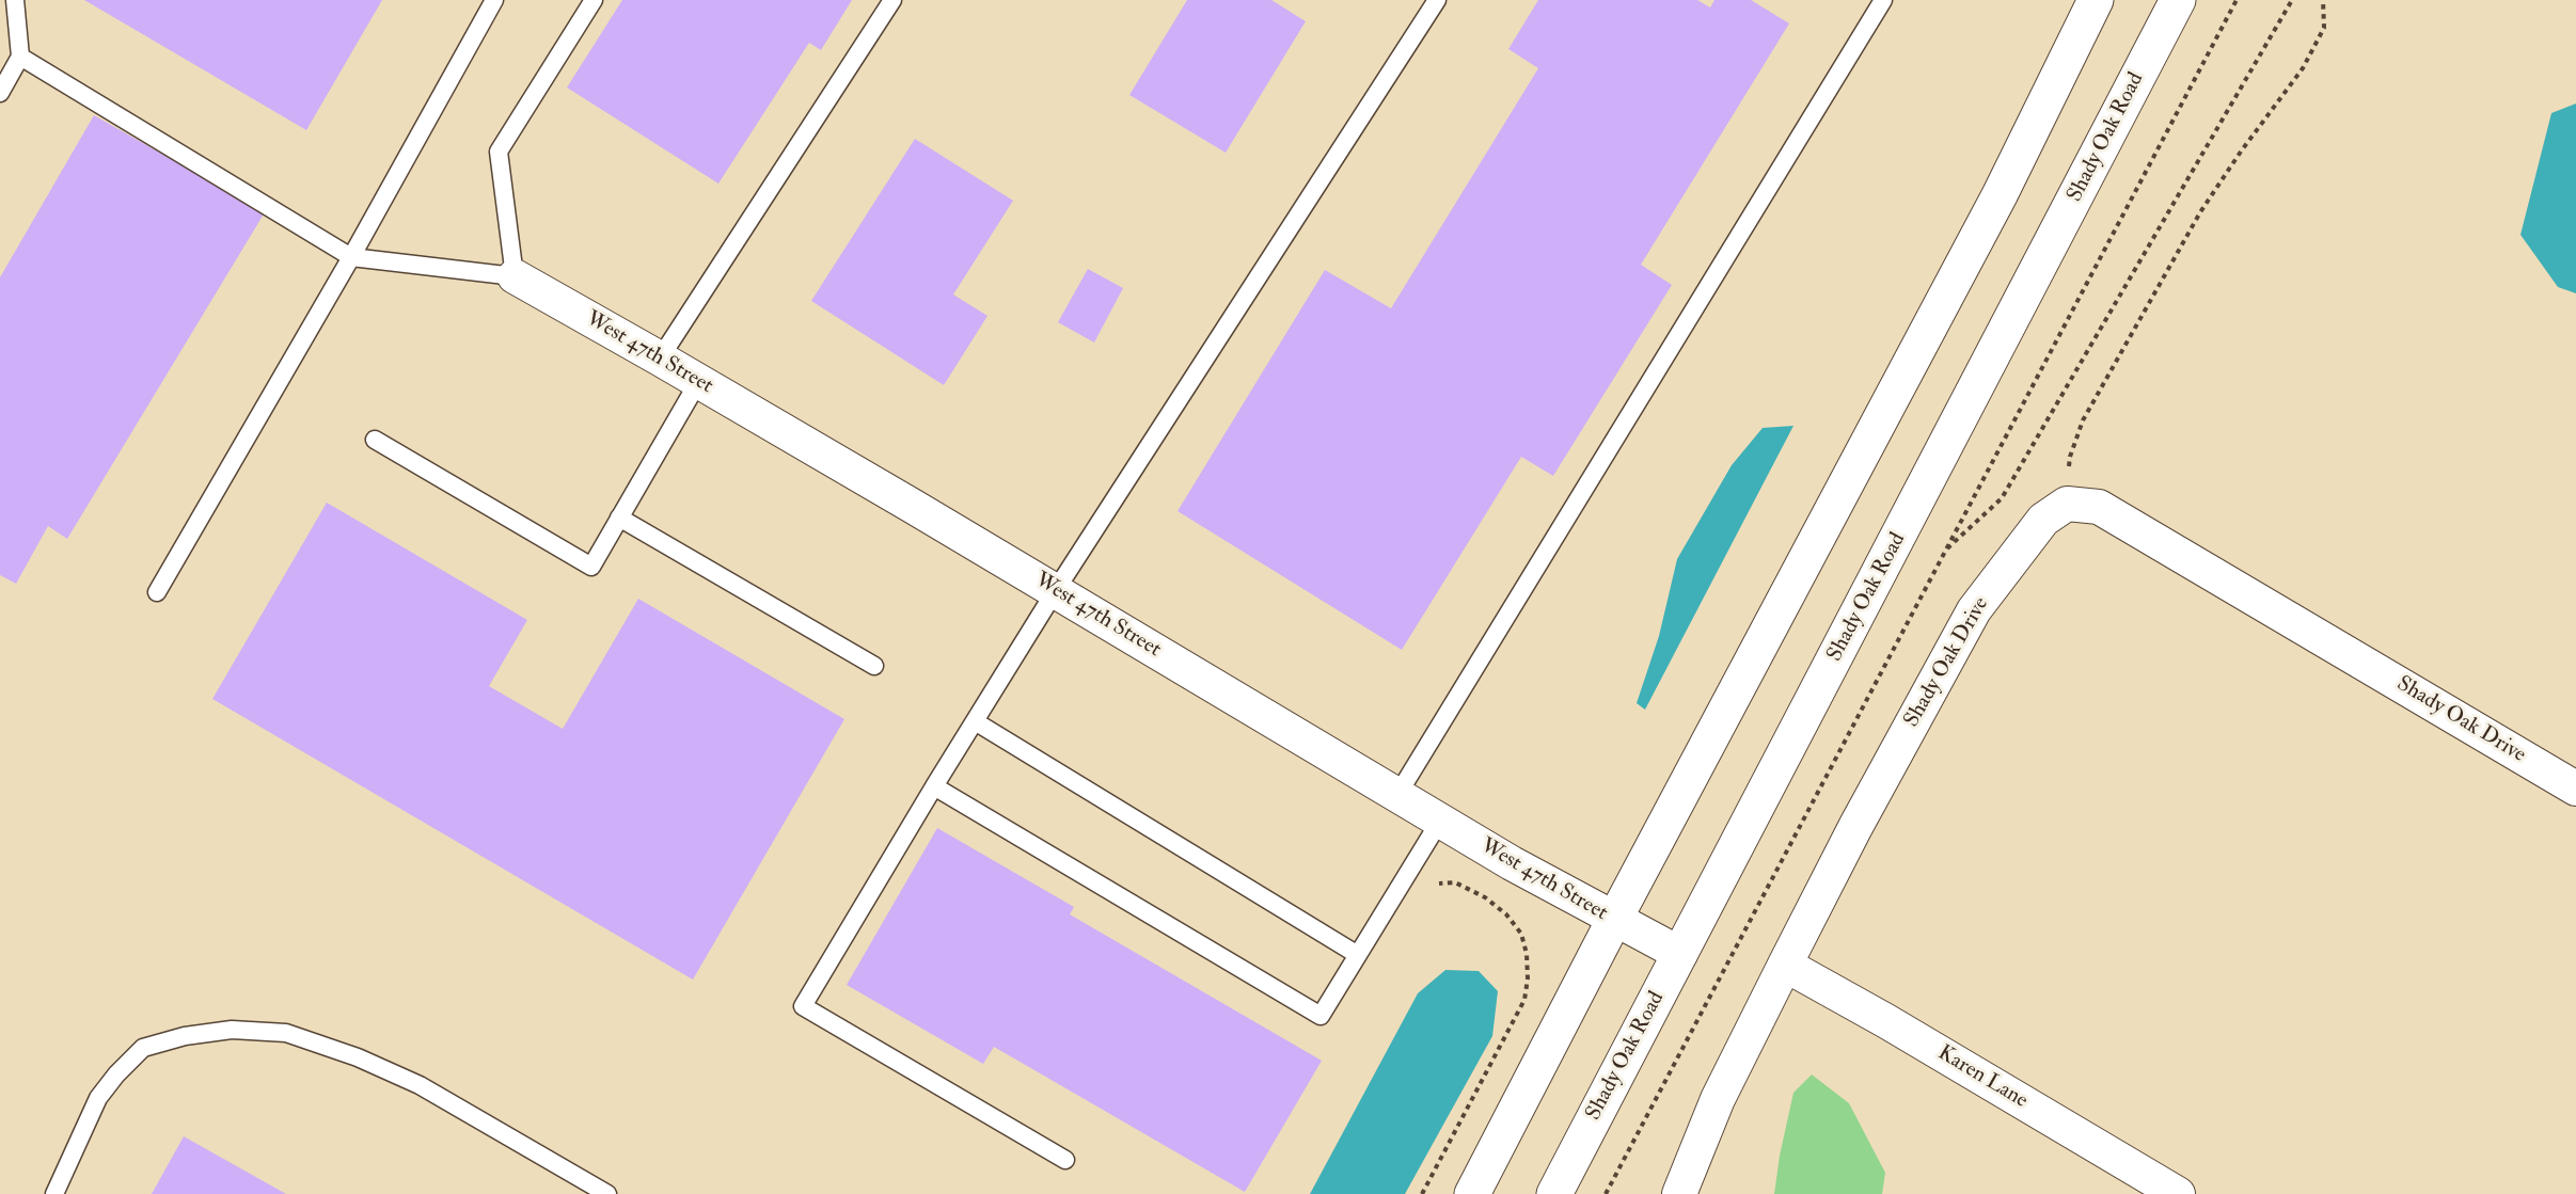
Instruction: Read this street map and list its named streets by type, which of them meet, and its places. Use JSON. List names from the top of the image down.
{
  "streets": {
    "main road": ["Shady Oak Road"],
    "street": ["West 47th Street", "Shady Oak Drive", "Karen Lane"]
  },
  "crossings": [
    ["Shady Oak Road", "West 47th Street"],
    ["Shady Oak Drive", "Karen Lane"]
  ]
}
